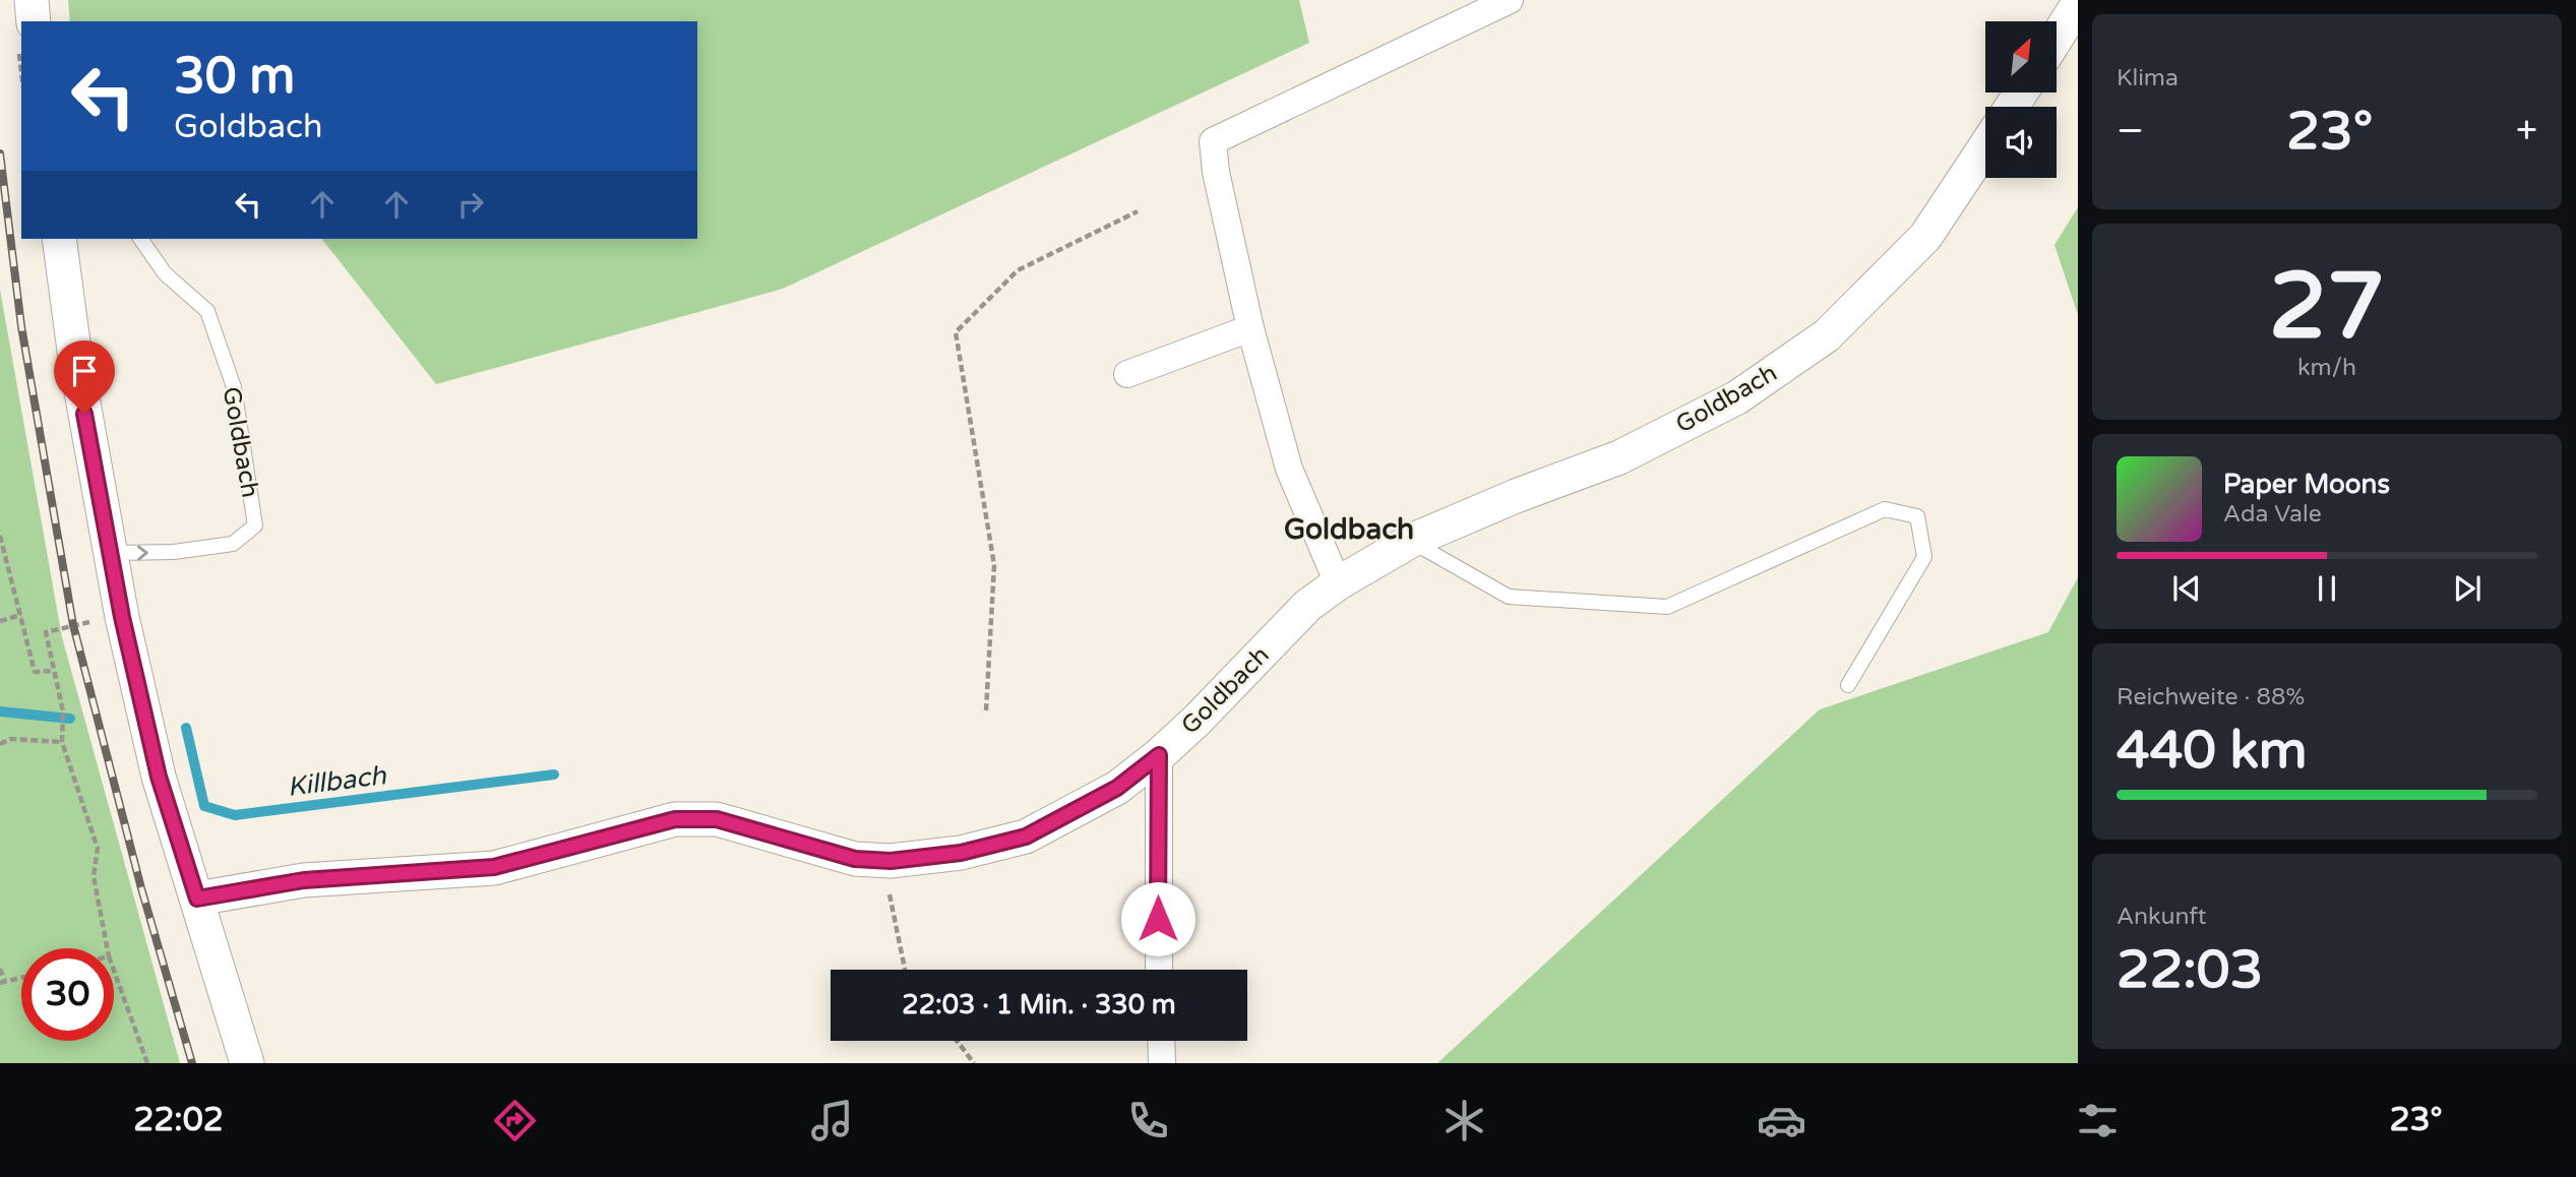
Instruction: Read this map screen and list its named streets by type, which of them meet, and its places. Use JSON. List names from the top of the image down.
{
  "streets": {
    "street": ["Goldbach"]
  },
  "districts": ["Goldbach"],
  "water": ["Killbach"],
  "north": "top right",
  "page": {
    "tile": [
      "Klima",
      ["27", "km/h"],
      ["Reichweite · 88%", "440 km"],
      ["Ankunft", "22:03"]
    ],
    "turn": ["30 m", "Goldbach"],
    "heat": ["−", "23°", "+"],
    "song": ["Paper Moons", "Ada Vale"],
    "limit": "30",
    "trip": "22:03 · 1 Min. · 330 m",
    "tabs": ["22:02", "23°"]
  }
}
